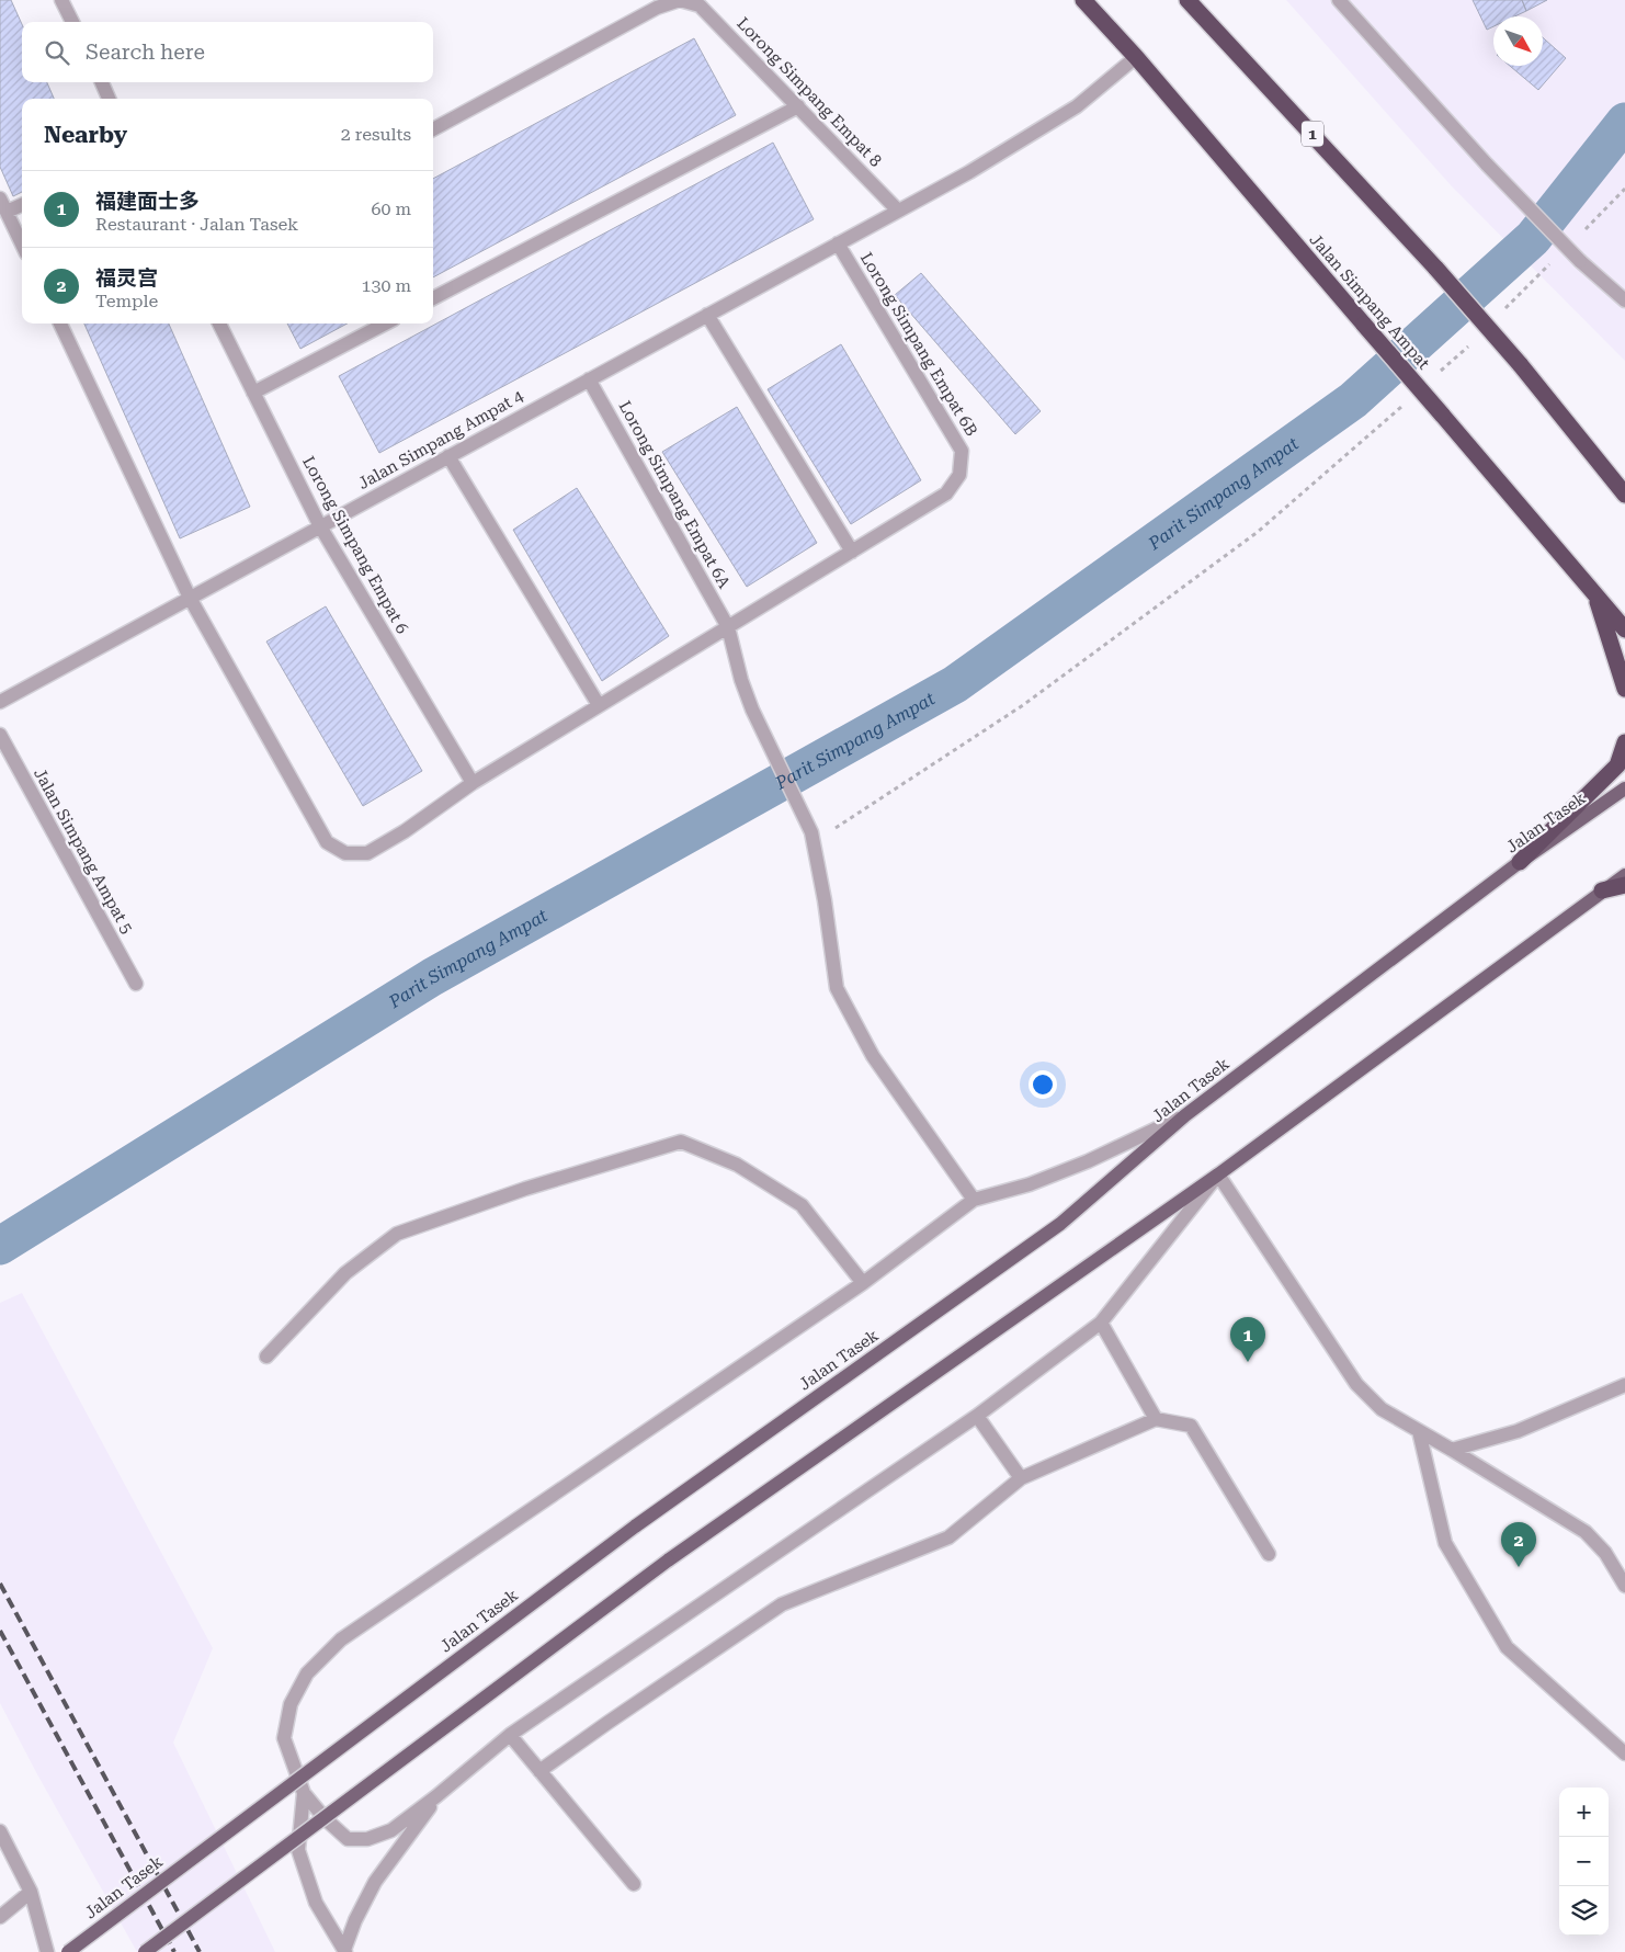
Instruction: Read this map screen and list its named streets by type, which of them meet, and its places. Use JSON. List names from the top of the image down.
{
  "streets": {
    "highway": ["1", "Jalan Simpang Ampat"],
    "main road": ["Jalan Tasek"],
    "street": [
      "Lorong Simpang Empat 8",
      "Lorong Simpang Empat 6B",
      "Jalan Simpang Ampat 4",
      "Lorong Simpang Empat 6A",
      "Lorong Simpang Empat 6",
      "Jalan Simpang Ampat 5"
    ]
  },
  "crossings": [
    ["Lorong Simpang Empat 8", "Jalan Simpang Ampat 4"],
    ["Jalan Simpang Ampat", "Jalan Simpang Ampat 4"],
    ["Lorong Simpang Empat 6B", "Jalan Simpang Ampat 4"],
    ["Jalan Simpang Ampat 4", "Lorong Simpang Empat 6A"],
    ["Jalan Simpang Ampat 4", "Lorong Simpang Empat 6"]
  ],
  "water": ["Parit Simpang Ampat"],
  "north": "bottom right",
  "page": {
    "search": "Search here",
    "heading": ["Nearby", "2 results"],
    "list": [
      {
        "mark": "1",
        "name": "福建面士多",
        "note": "Restaurant · Jalan Tasek",
        "value": "60 m"
      },
      {
        "mark": "2",
        "name": "福灵宫",
        "note": "Temple",
        "value": "130 m"
      }
    ],
    "pins": ["1", "2"],
    "map_buttons": ["+", "−"]
  }
}
